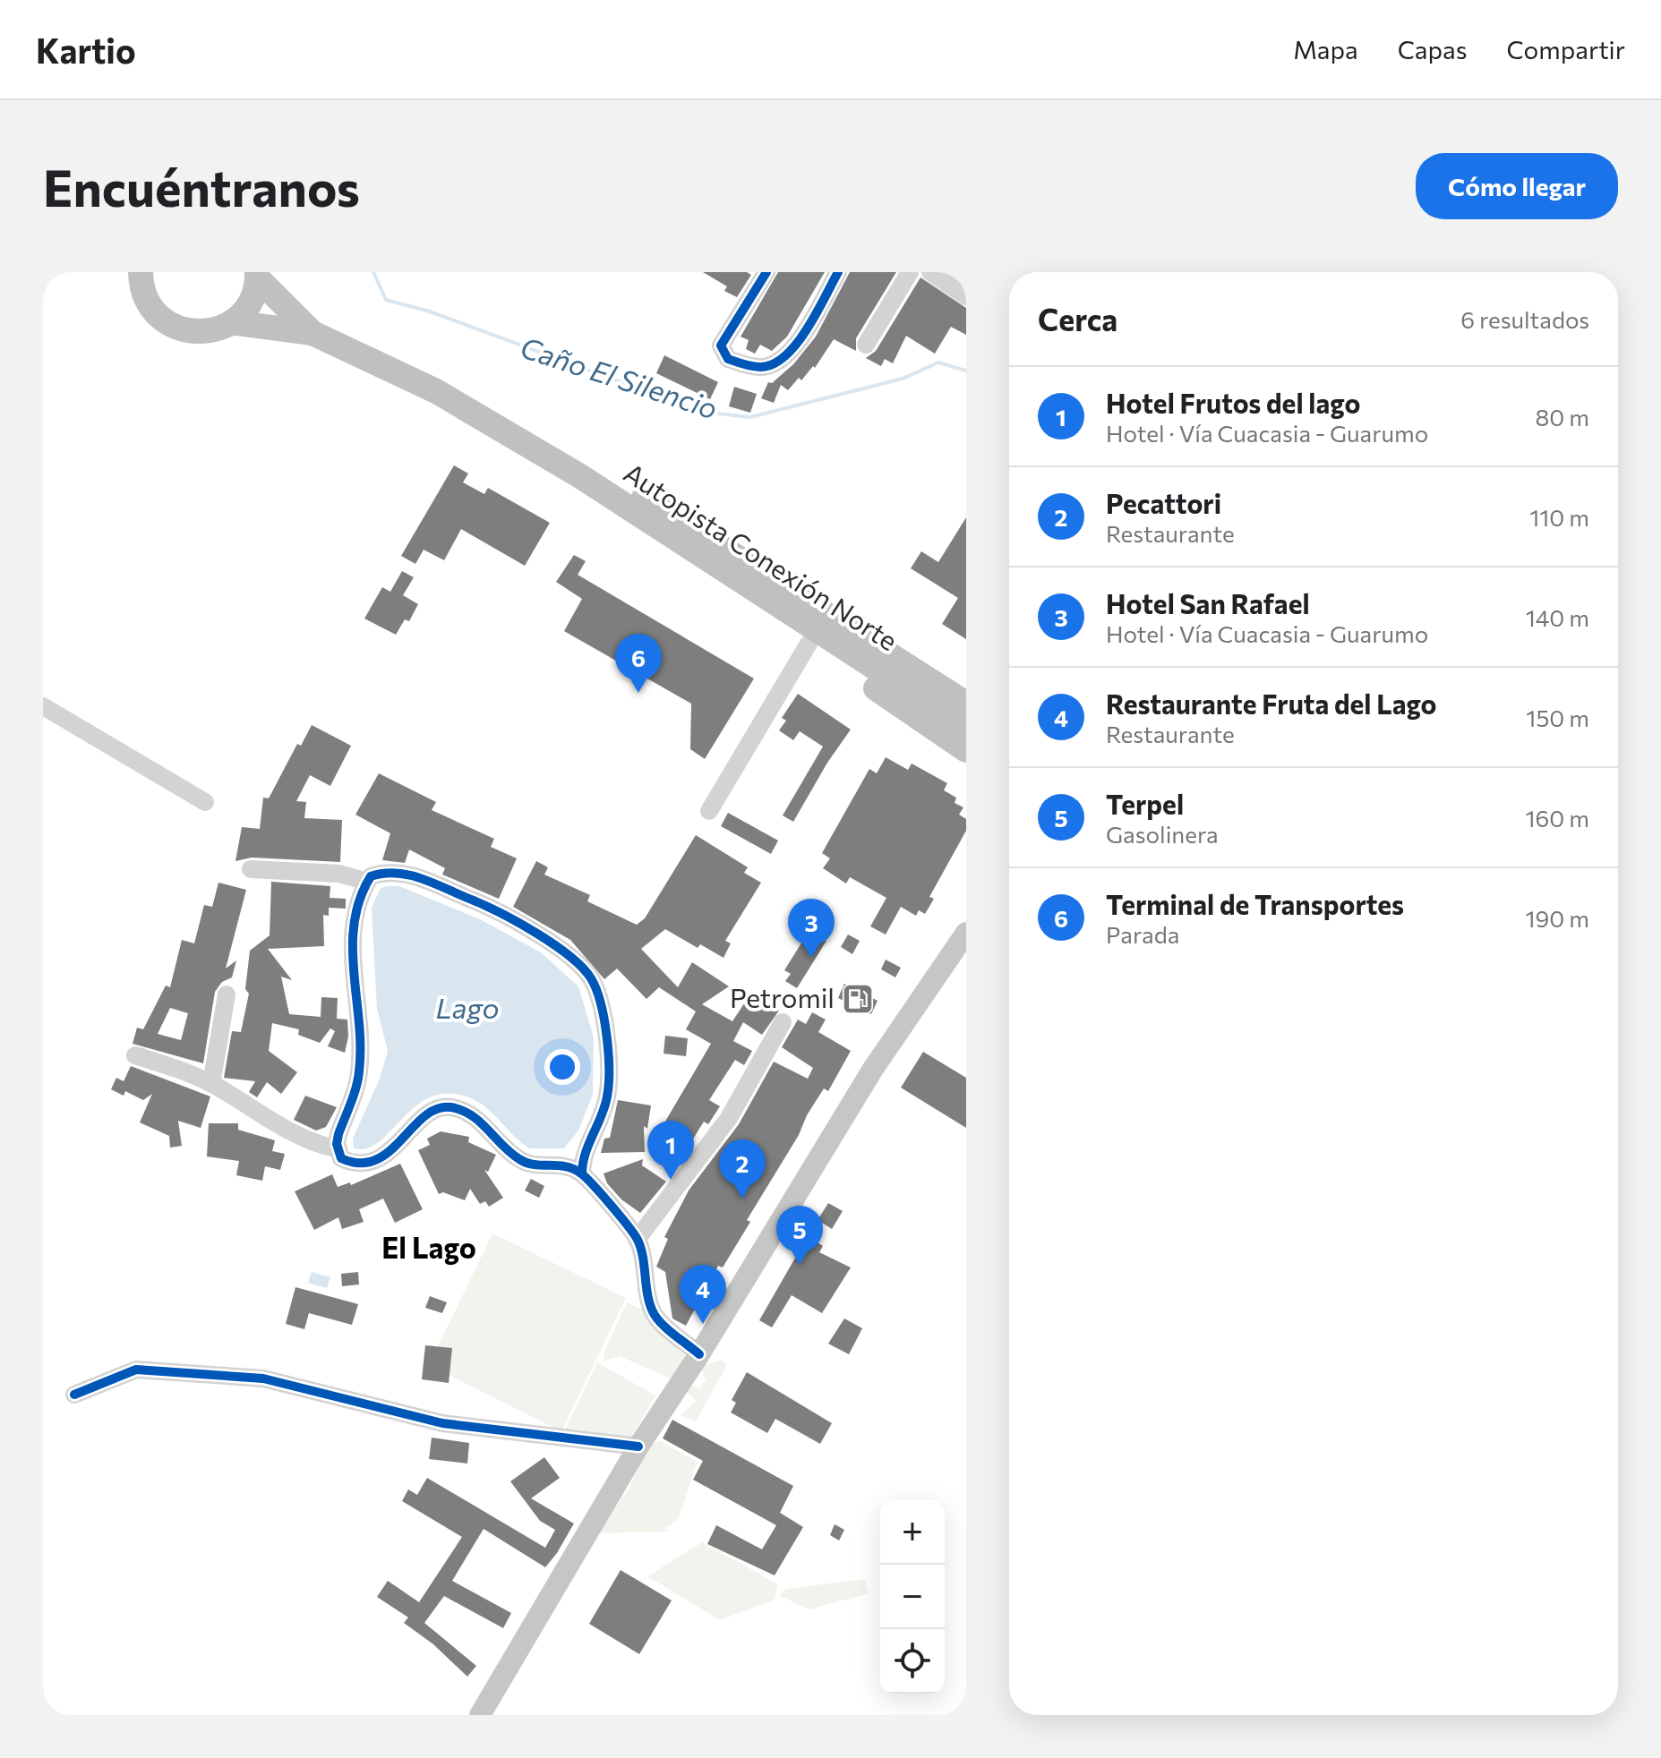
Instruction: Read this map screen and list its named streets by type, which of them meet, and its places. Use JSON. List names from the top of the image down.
{
  "streets": {
    "highway": ["Autopista Conexión Norte"]
  },
  "districts": ["El Lago"],
  "water": ["Caño El Silencio", "Lago"],
  "places": {
    "fuel station": ["Petromil"]
  },
  "page": {
    "header": "Kartio",
    "nav": ["Mapa", "Capas", "Compartir"],
    "buttons": "Cómo llegar",
    "title": "Encuéntranos",
    "heading": ["Cerca", "6 resultados"],
    "list": [
      {
        "mark": "1",
        "name": "Hotel Frutos del lago",
        "note": "Hotel · Vía Cuacasia - Guarumo",
        "value": "80 m"
      },
      {
        "mark": "2",
        "name": "Pecattori",
        "note": "Restaurante",
        "value": "110 m"
      },
      {
        "mark": "3",
        "name": "Hotel San Rafael",
        "note": "Hotel · Vía Cuacasia - Guarumo",
        "value": "140 m"
      },
      {
        "mark": "4",
        "name": "Restaurante Fruta del Lago",
        "note": "Restaurante",
        "value": "150 m"
      },
      {
        "mark": "5",
        "name": "Terpel",
        "note": "Gasolinera",
        "value": "160 m"
      },
      {
        "mark": "6",
        "name": "Terminal de Transportes",
        "note": "Parada",
        "value": "190 m"
      }
    ],
    "pins": [
      "6",
      "3",
      "1",
      "2",
      "5",
      "4"
    ],
    "map_buttons": ["+", "−"]
  }
}
